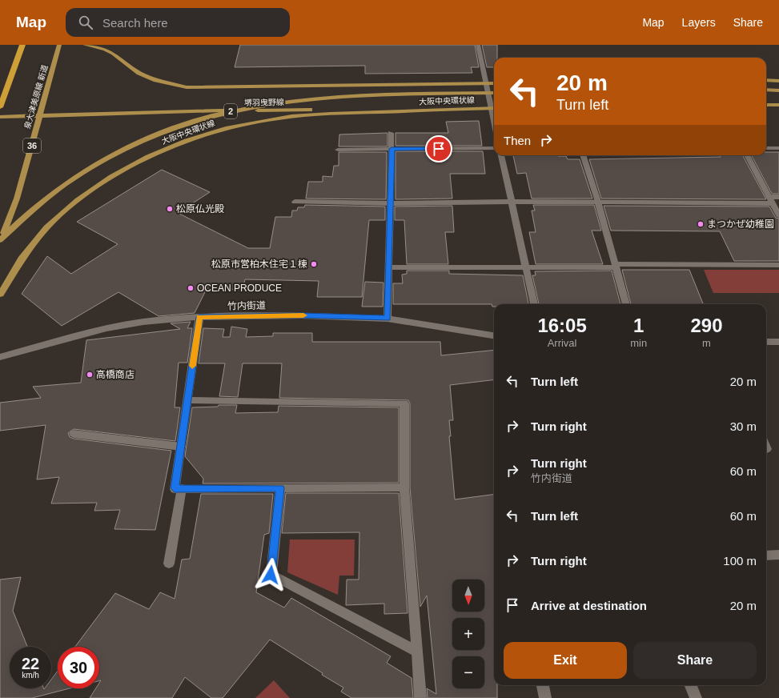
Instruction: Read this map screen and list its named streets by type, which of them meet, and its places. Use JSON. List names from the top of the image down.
{
  "streets": {
    "main road": [
      "泉大津美原線 新道",
      "大阪中央環状線",
      "堺羽曳野線",
      "2",
      "36"
    ],
    "street": ["竹内街道"]
  },
  "crossings": [
    ["泉大津美原線 新道", "堺羽曳野線"],
    ["大阪中央環状線", "堺羽曳野線"]
  ],
  "places": [
    "松原仏光殿",
    "まつかぜ幼稚園",
    "松原市営柏木住宅１棟",
    "OCEAN PRODUCE",
    "高橋商店"
  ],
  "north": "bottom",
  "page": {
    "header": "Map",
    "search": "Search here",
    "nav": ["Map", "Layers", "Share"],
    "turn": ["20 m", "Turn left"],
    "then": "Then",
    "eta": [
      "16:05",
      "Arrival",
      "1",
      "min",
      "290",
      "m"
    ],
    "list": [
      {
        "name": "Turn left",
        "value": "20 m"
      },
      {
        "name": "Turn right",
        "value": "30 m"
      },
      {
        "name": "Turn right",
        "note": "竹内街道",
        "value": "60 m"
      },
      {
        "name": "Turn left",
        "value": "60 m"
      },
      {
        "name": "Turn right",
        "value": "100 m"
      },
      {
        "name": "Arrive at destination",
        "value": "20 m"
      }
    ],
    "map_buttons": ["+", "−"],
    "buttons": ["Exit", "Share"],
    "speed": "22 km/h",
    "limit": "30"
  }
}
